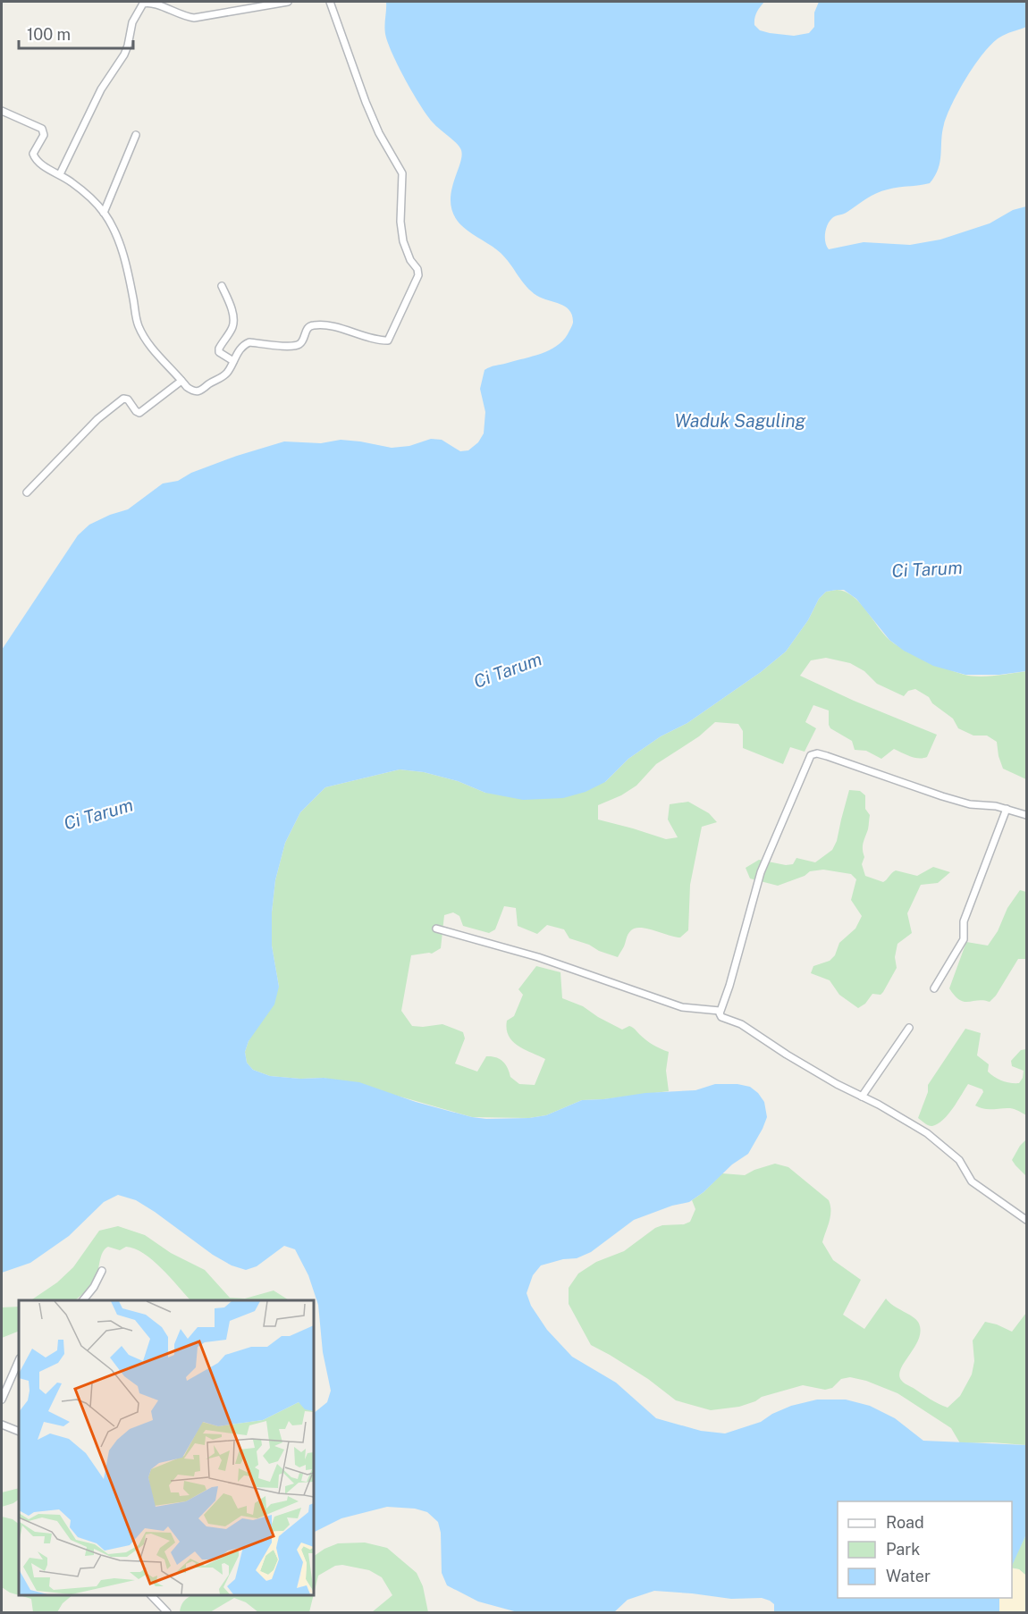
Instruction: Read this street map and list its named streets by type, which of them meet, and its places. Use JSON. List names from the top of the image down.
{
  "water": ["Waduk Saguling", "Ci Tarum"],
  "legend": ["Road", "Park", "Water"],
  "scale_bar": "100 m"
}
